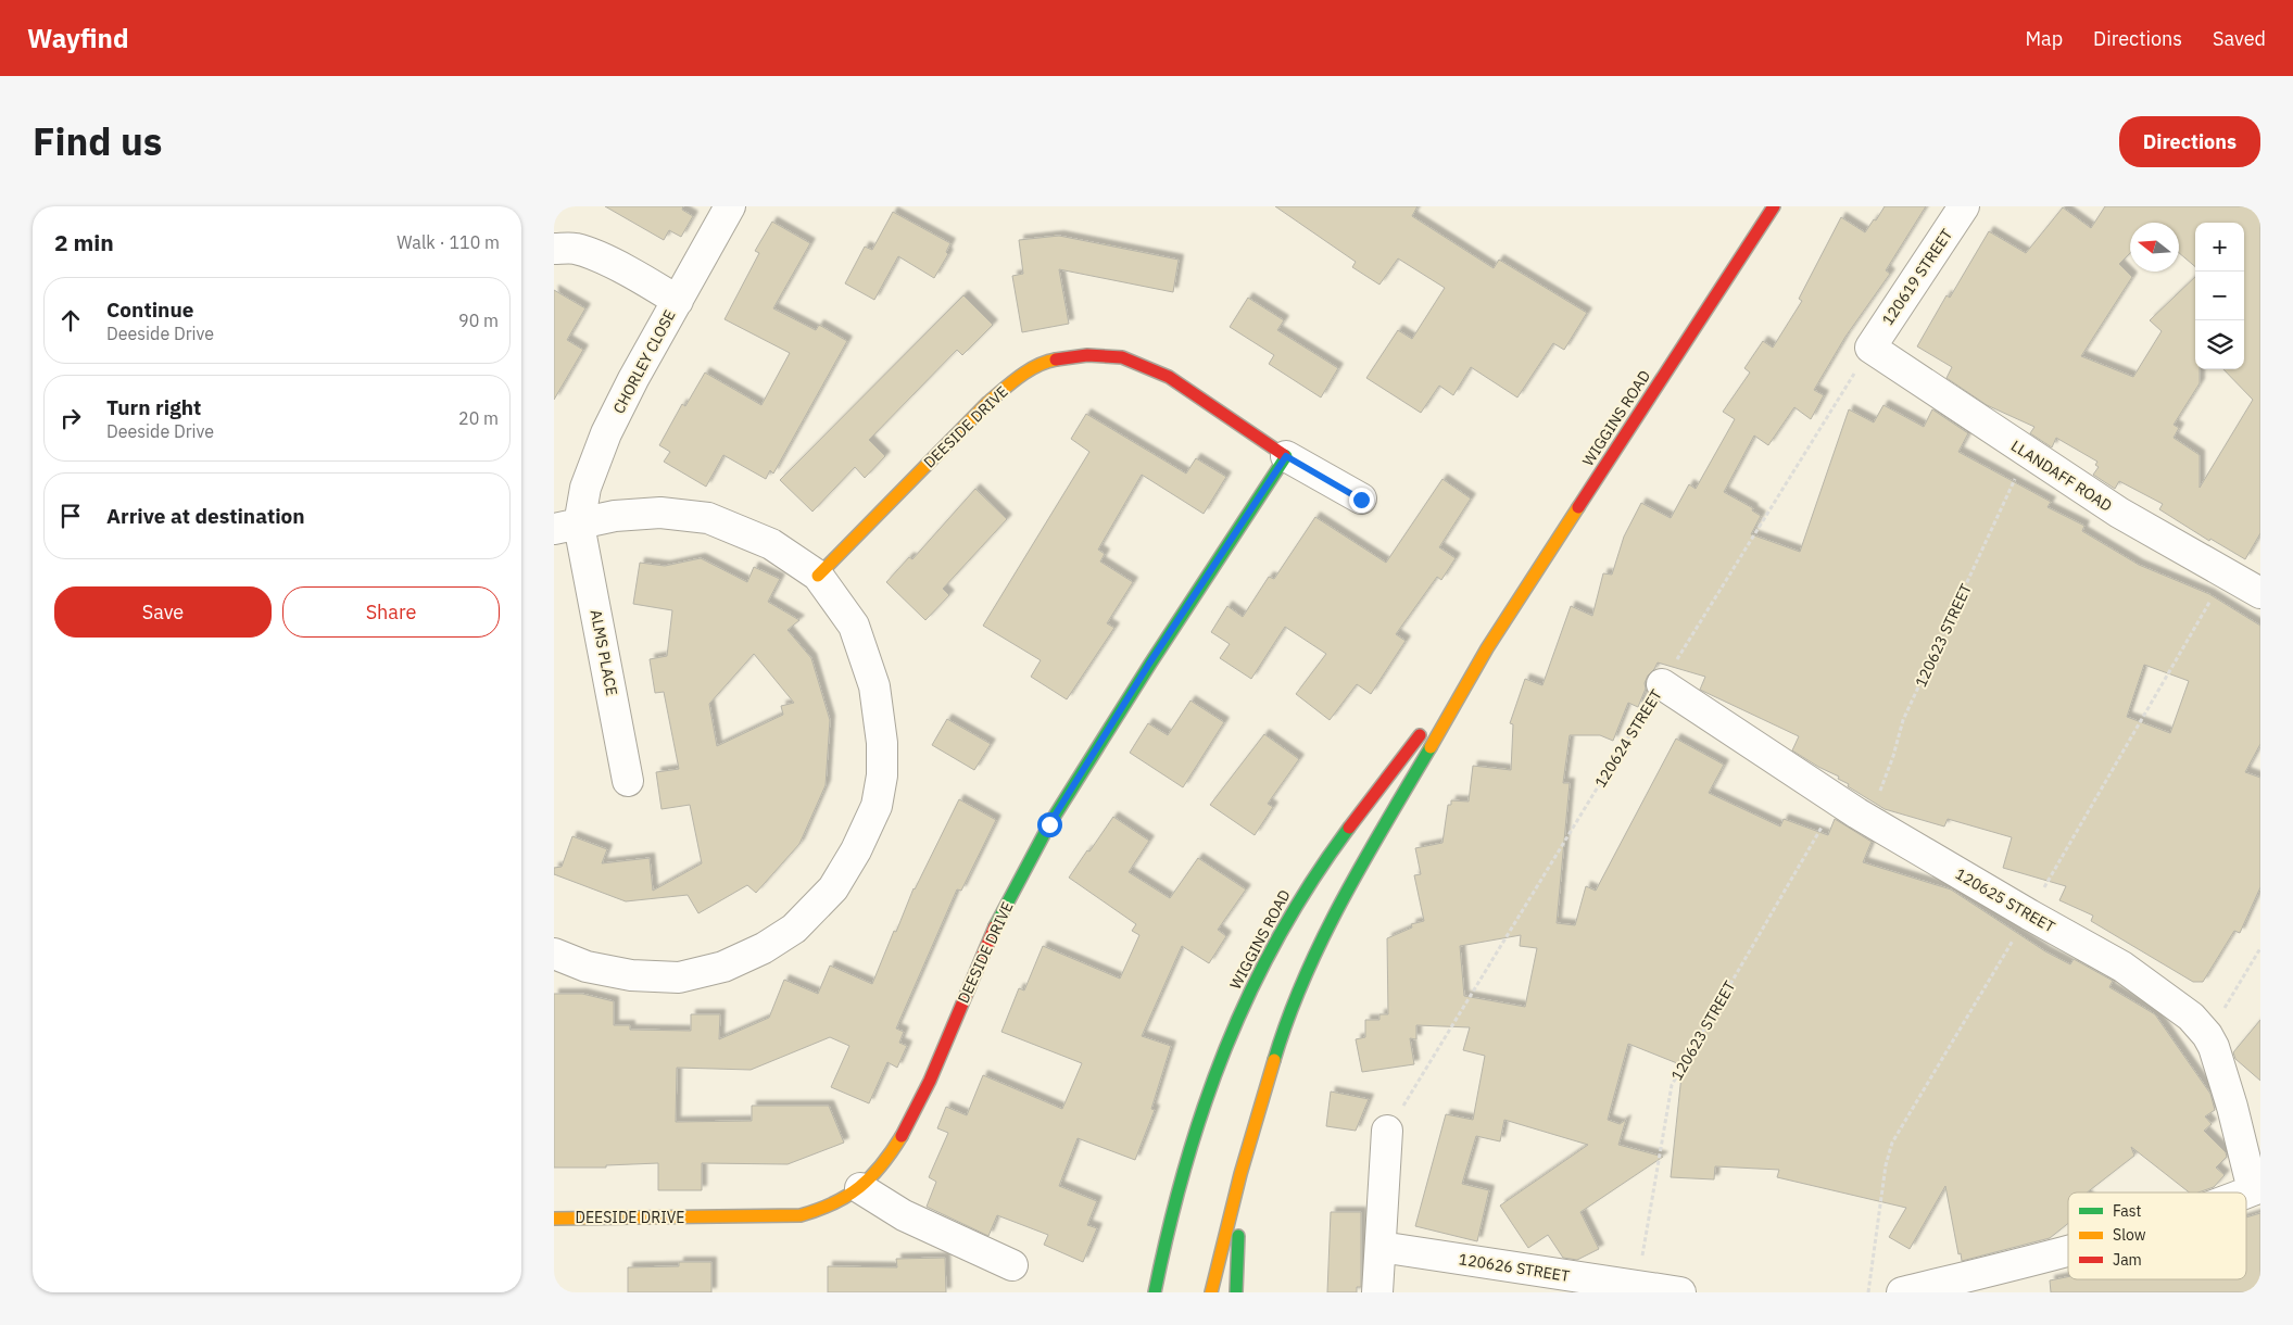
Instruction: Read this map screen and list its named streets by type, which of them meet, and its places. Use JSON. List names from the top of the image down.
{
  "streets": {
    "street": [
      "120619 STREET",
      "CHORLEY CLOSE",
      "WIGGINS ROAD",
      "DEESIDE DRIVE",
      "LLANDAFF ROAD",
      "ALMS PLACE",
      "120625 STREET",
      "120626 STREET"
    ],
    "path": ["120623 STREET", "120624 STREET"]
  },
  "crossings": [
    ["120619 STREET", "LLANDAFF ROAD"],
    ["120619 STREET", "120624 STREET"],
    ["CHORLEY CLOSE", "ALMS PLACE"],
    ["LLANDAFF ROAD", "120623 STREET"],
    ["LLANDAFF ROAD", "120624 STREET"],
    ["120623 STREET", "120625 STREET"],
    ["120623 STREET", "120626 STREET"],
    ["120624 STREET", "120625 STREET"]
  ],
  "legend": ["Fast", "Slow", "Jam"],
  "north": "left",
  "page": {
    "header": "Wayfind",
    "nav": ["Map", "Directions", "Saved"],
    "title": "Find us",
    "buttons": [
      "Directions",
      ["Save", "Share"]
    ],
    "heading": ["2 min", "Walk · 110 m"],
    "map_buttons": ["+", "−"],
    "list": [
      ["Continue", "Deeside Drive", "90 m"],
      ["Turn right", "Deeside Drive", "20 m"],
      "Arrive at destination"
    ]
  }
}
